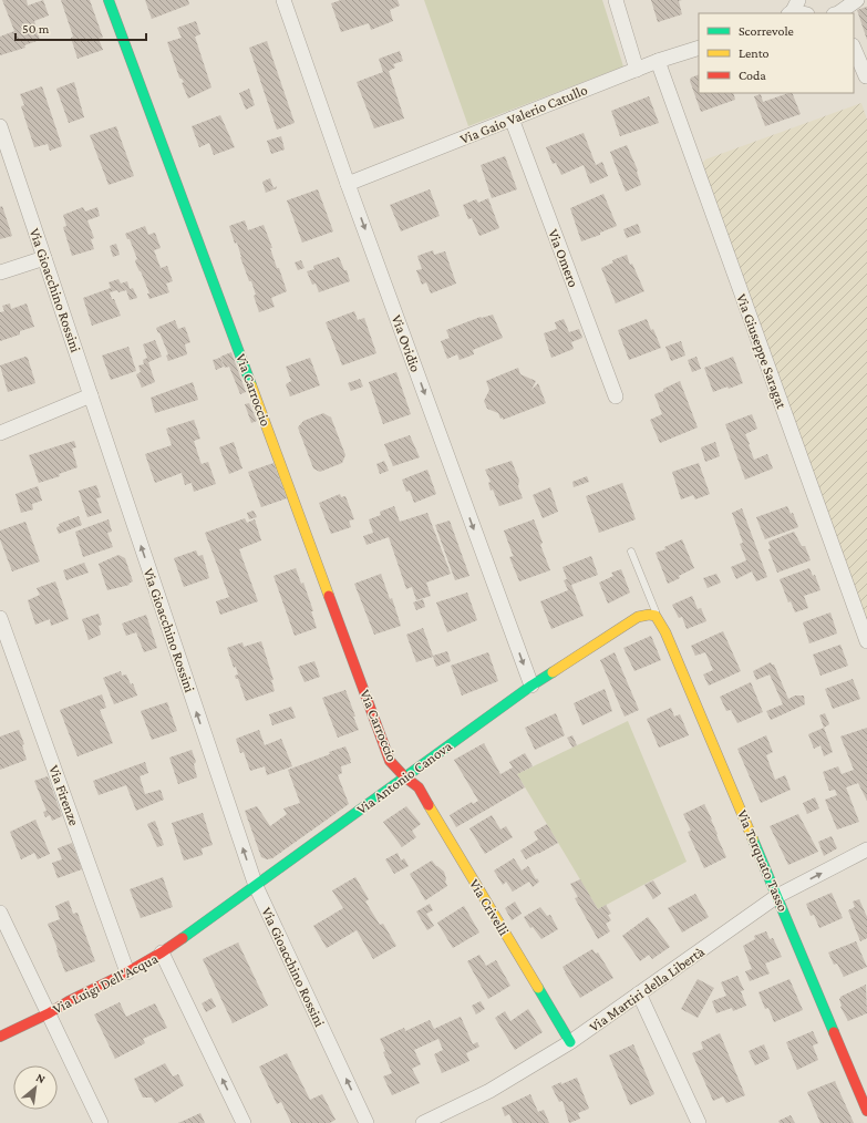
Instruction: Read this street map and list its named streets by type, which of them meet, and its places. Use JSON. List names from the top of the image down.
{
  "streets": {
    "street": [
      "Via Gaio Valerio Catullo",
      "Via Omero",
      "Via Gioacchino Rossini",
      "Via Ovidio",
      "Via Giuseppe Saragat",
      "Via Carroccio",
      "Via Antonio Canova",
      "Via Firenze",
      "Via Torquato Tasso",
      "Via Crivelli",
      "Via Luigi Dell'Acqua",
      "Via Martiri della Libertà"
    ]
  },
  "crossings": [
    ["Via Gaio Valerio Catullo", "Via Omero"],
    ["Via Gaio Valerio Catullo", "Via Ovidio"],
    ["Via Gaio Valerio Catullo", "Via Giuseppe Saragat"],
    ["Via Gioacchino Rossini", "Via Antonio Canova"],
    ["Via Ovidio", "Via Antonio Canova"],
    ["Via Carroccio", "Via Antonio Canova"],
    ["Via Carroccio", "Via Crivelli"],
    ["Via Antonio Canova", "Via Torquato Tasso"],
    ["Via Antonio Canova", "Via Crivelli"],
    ["Via Antonio Canova", "Via Luigi Dell'Acqua"],
    ["Via Firenze", "Via Luigi Dell'Acqua"],
    ["Via Torquato Tasso", "Via Martiri della Libertà"],
    ["Via Crivelli", "Via Martiri della Libertà"]
  ],
  "one_way": ["Via Gioacchino Rossini", "Via Ovidio"],
  "legend": ["Scorrevole", "Lento", "Coda"],
  "scale_bar": "50 m",
  "north": "top right"
}
